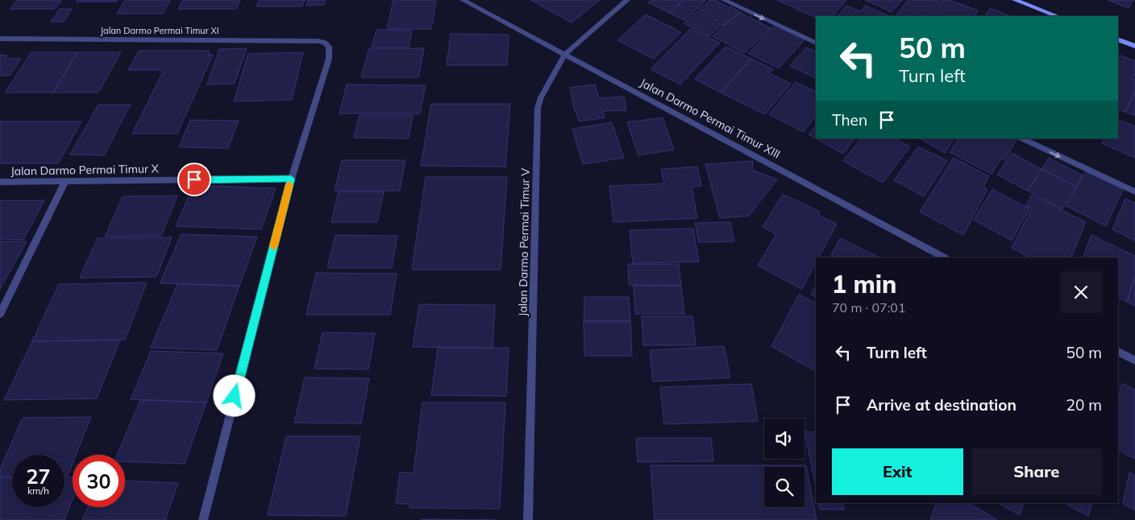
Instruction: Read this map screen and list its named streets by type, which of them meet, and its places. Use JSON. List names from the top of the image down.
{
  "streets": {
    "street": [
      "Jalan Darmo Permai Timur XI",
      "Jalan Darmo Permai Timur XIII",
      "Jalan Darmo Permai Timur X",
      "Jalan Darmo Permai Timur V"
    ]
  },
  "crossings": [
    ["Jalan Darmo Permai Timur XI", "Jalan Darmo Permai Timur X"],
    ["Jalan Darmo Permai Timur XIII", "Jalan Darmo Permai Timur V"]
  ],
  "page": {
    "turn": ["50 m", "Turn left"],
    "then": "Then",
    "heading": ["1 min", "70 m · 07:01"],
    "list": [
      {
        "name": "Turn left",
        "value": "50 m"
      },
      {
        "name": "Arrive at destination",
        "value": "20 m"
      }
    ],
    "buttons": ["Exit", "Share"],
    "speed": "27 km/h",
    "limit": "30"
  }
}
